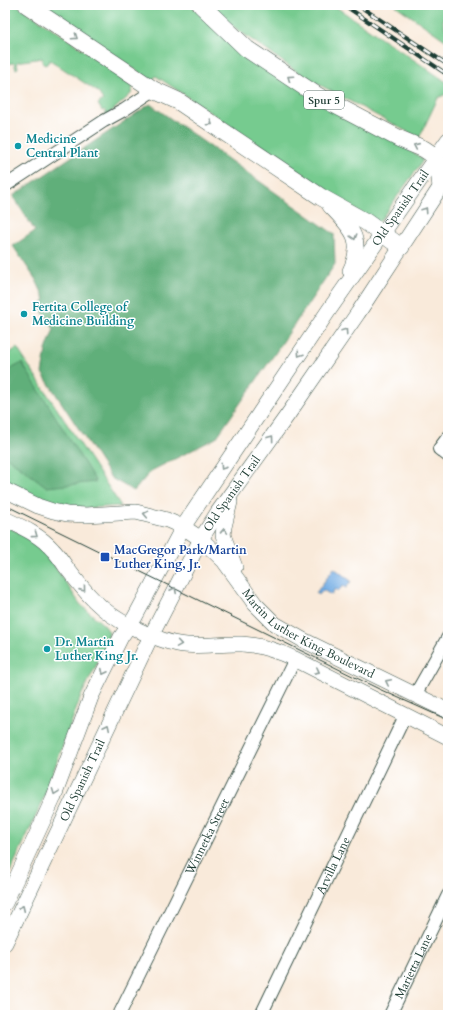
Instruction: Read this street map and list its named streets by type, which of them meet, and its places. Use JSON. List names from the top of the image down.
{
  "streets": {
    "highway": ["Spur 5"],
    "main road": ["Old Spanish Trail", "Martin Luther King Boulevard"],
    "street": ["Winnetka Street", "Arvilla Lane", "Marietta Lane"]
  },
  "crossings": [
    ["Spur 5", "Old Spanish Trail"],
    ["Old Spanish Trail", "Martin Luther King Boulevard"],
    ["Martin Luther King Boulevard", "Winnetka Street"],
    ["Martin Luther King Boulevard", "Arvilla Lane"]
  ],
  "places": {
    "other": ["Medicine Central Plant", "Fertita College of Medicine Building", "Dr. Martin Luther King Jr."],
    "transit": ["MacGregor Park/Martin Luther King, Jr."]
  }
}
